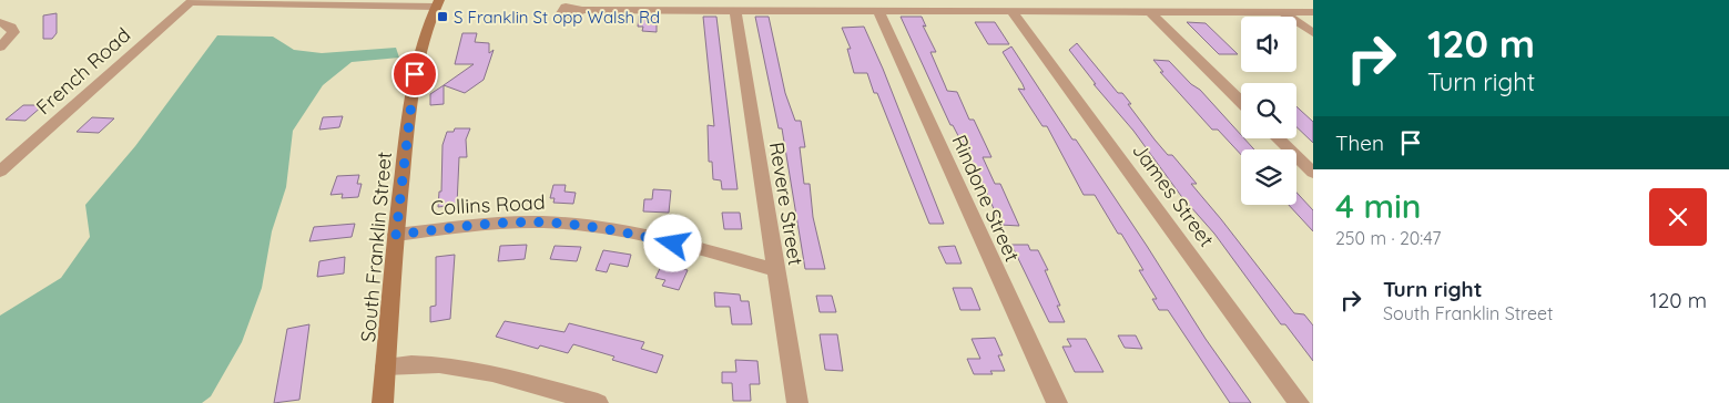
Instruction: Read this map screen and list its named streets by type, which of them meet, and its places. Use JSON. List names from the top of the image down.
{
  "streets": {
    "main road": ["South Franklin Street"],
    "street": [
      "French Road",
      "James Street",
      "Rindone Street",
      "Revere Street",
      "Collins Road"
    ]
  },
  "crossings": [
    ["Revere Street", "Collins Road"],
    ["Collins Road", "South Franklin Street"]
  ],
  "places": {
    "transit": ["S Franklin St opp Walsh Rd"]
  },
  "page": {
    "turn": ["120 m", "Turn right"],
    "then": "Then",
    "heading": ["4 min", "250 m · 20:47"],
    "list": [
      {
        "name": "Turn right",
        "note": "South Franklin Street",
        "value": "120 m"
      }
    ]
  }
}
